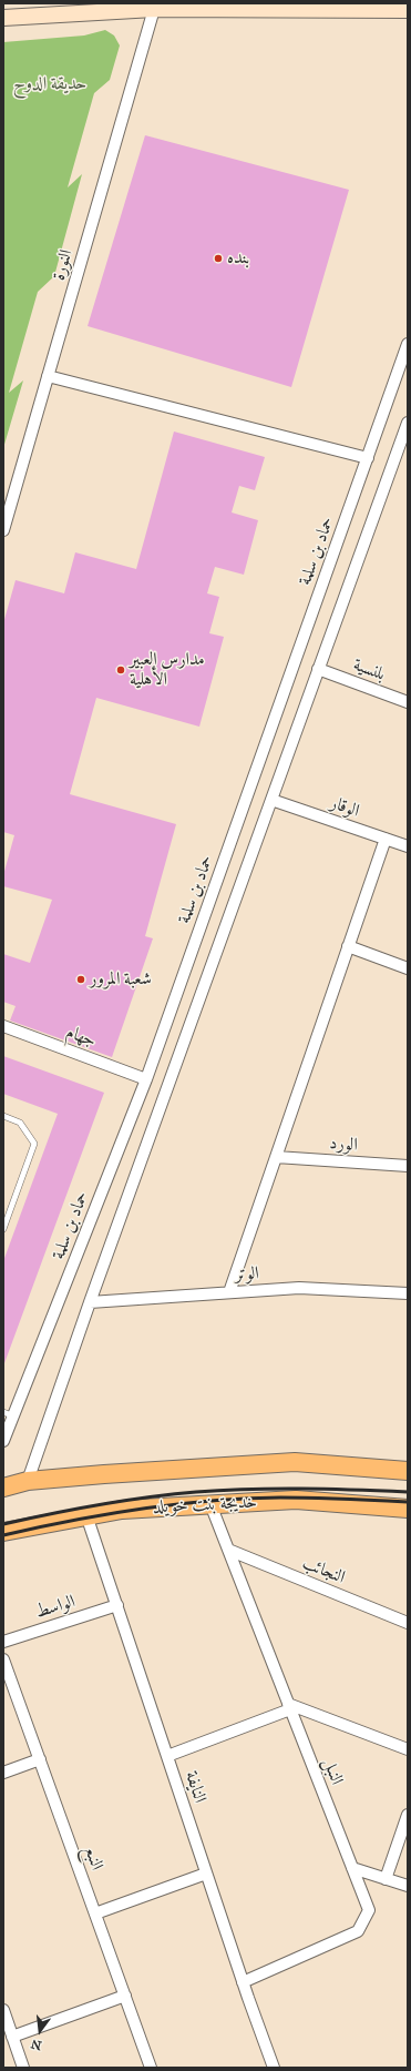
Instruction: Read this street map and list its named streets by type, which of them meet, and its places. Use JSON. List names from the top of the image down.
{
  "streets": {
    "main road": ["خديجة بنت خويلد"],
    "street": [
      "النورة",
      "حماد بن سلمة",
      "بلنسية",
      "الوقار",
      "جهام",
      "الورد",
      "الوتر",
      "النجائب",
      "الواسط",
      "النبل",
      "النايفة",
      "النبع"
    ]
  },
  "crossings": [
    ["حماد بن سلمة", "جهام"],
    ["خديجة بنت خويلد", "النبل"],
    ["خديجة بنت خويلد", "النايفة"],
    ["النجائب", "النبل"],
    ["الواسط", "النايفة"],
    ["النبل", "النايفة"]
  ],
  "parks": ["حديقة الدوح"],
  "places": ["بنده", "مدارس العبير الأهلية", "شعبة المرور"],
  "north": "bottom"
}
